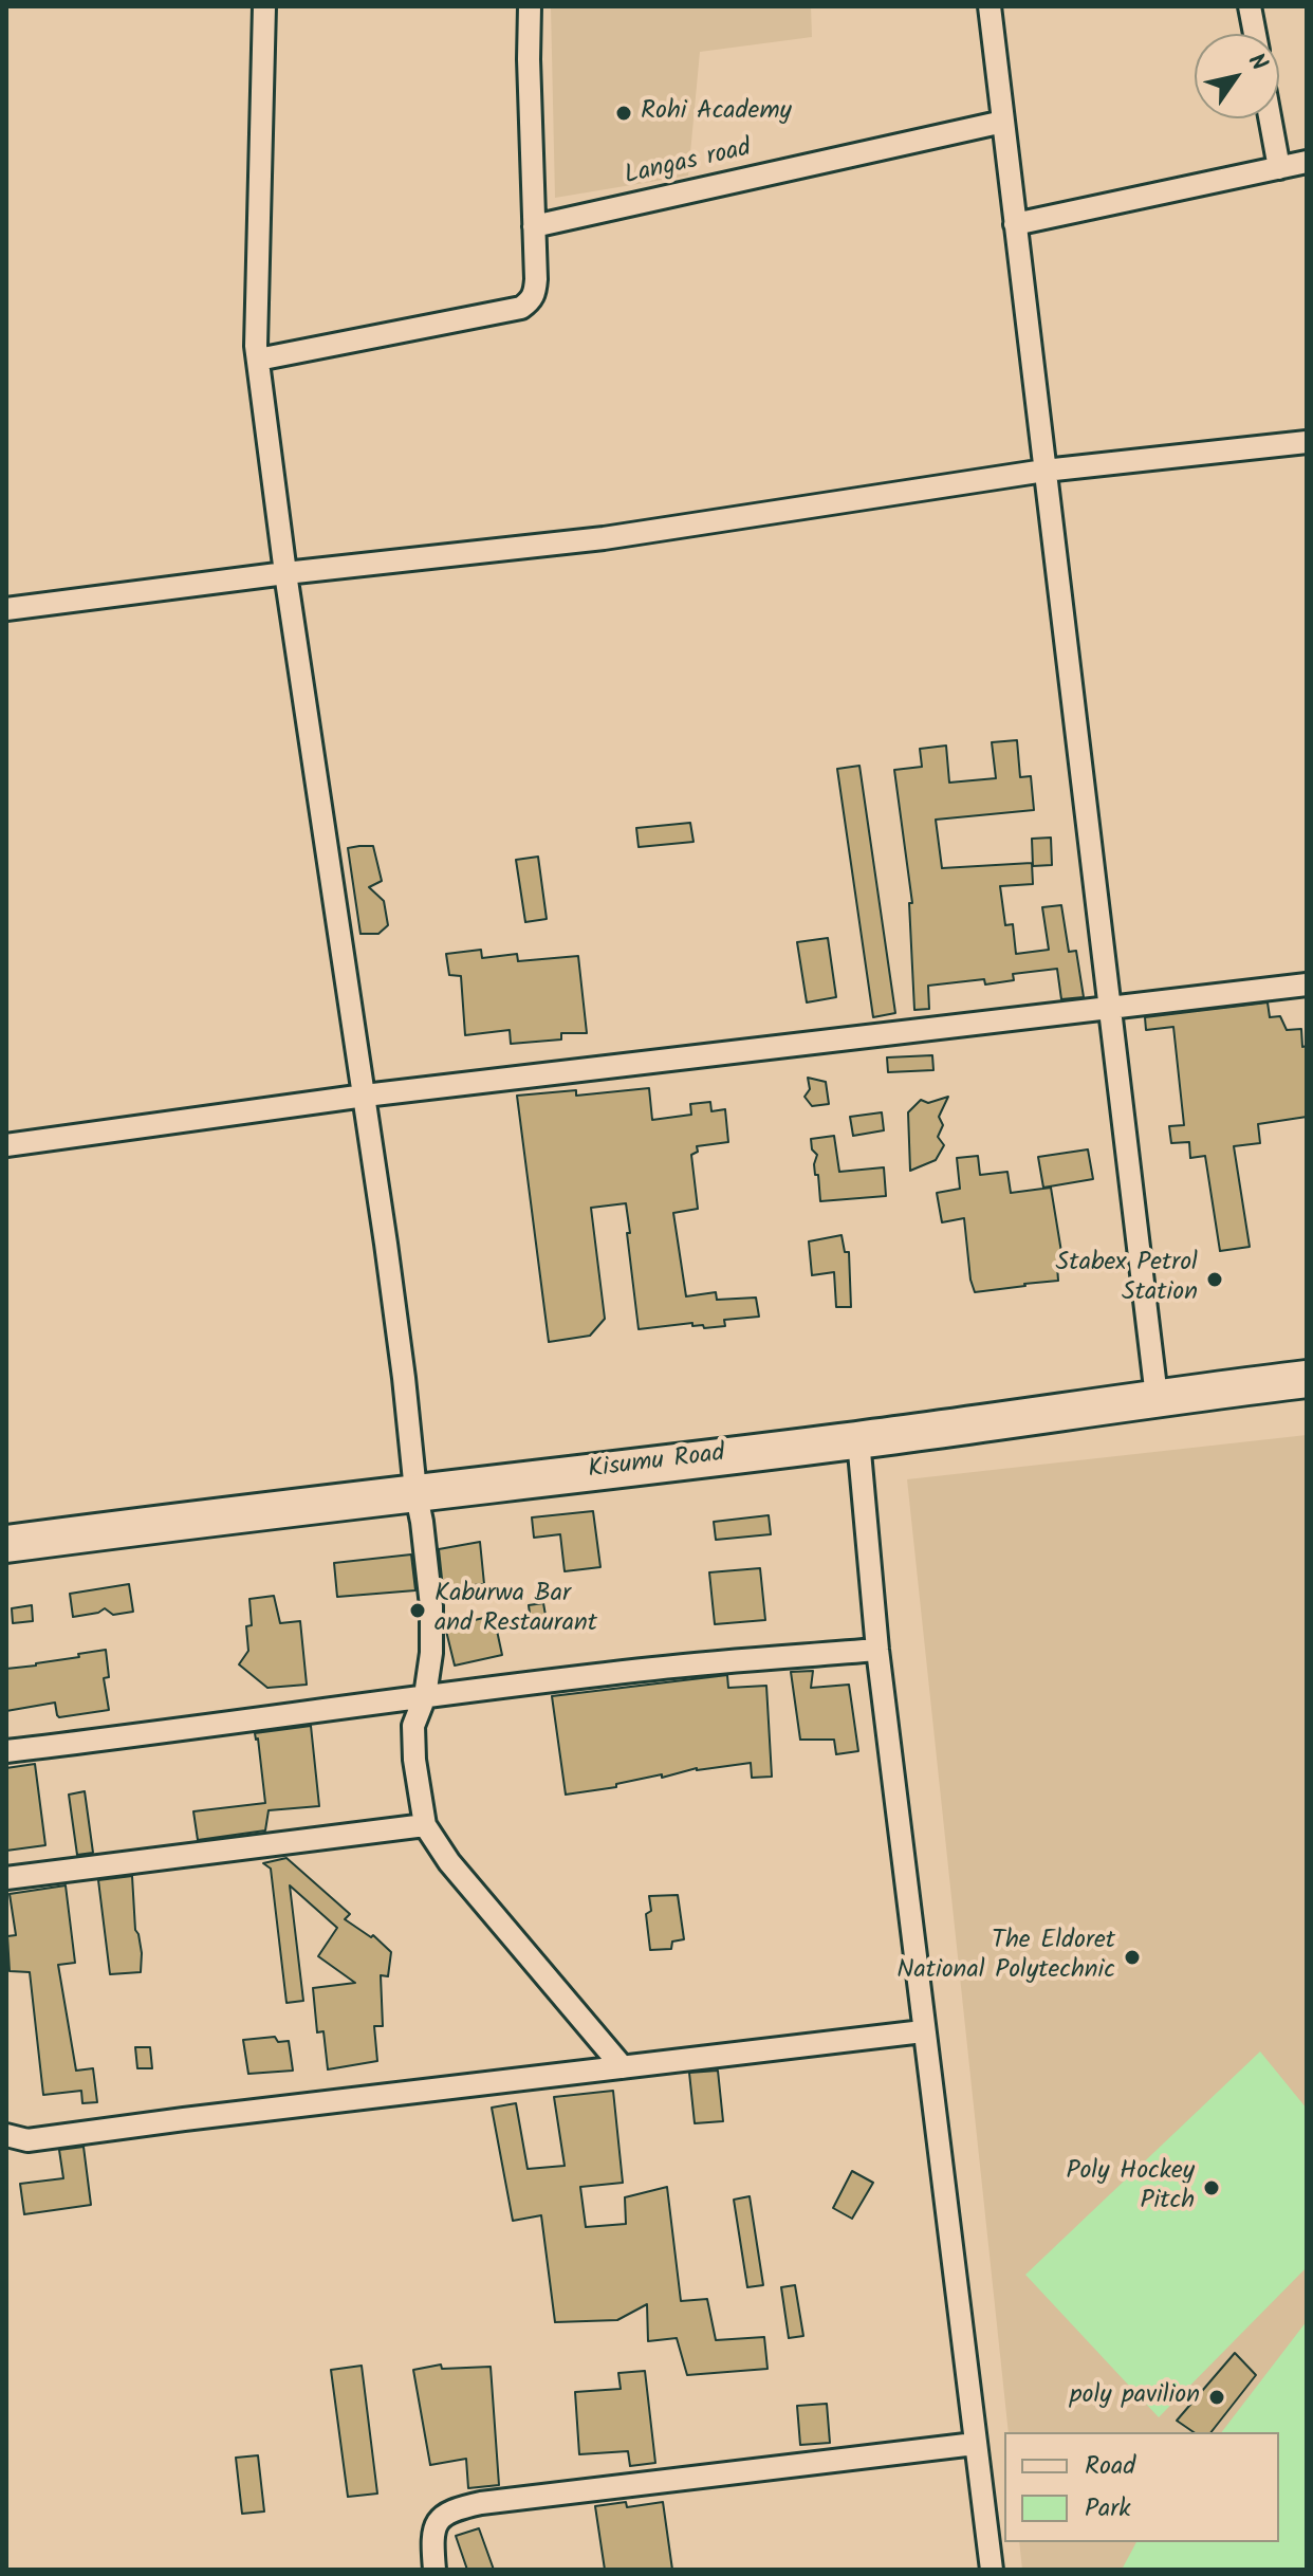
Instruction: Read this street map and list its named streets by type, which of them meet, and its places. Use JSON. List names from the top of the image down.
{
  "streets": {
    "highway": ["Kisumu Road"],
    "street": ["Langas road"]
  },
  "places": [
    "Rohi Academy",
    "Stabex Petrol Station",
    "Kaburwa Bar and Restaurant",
    "The Eldoret National Polytechnic",
    "Poly Hockey Pitch",
    "poly pavilion"
  ],
  "legend": ["Road", "Park"],
  "north": "top right"
}
